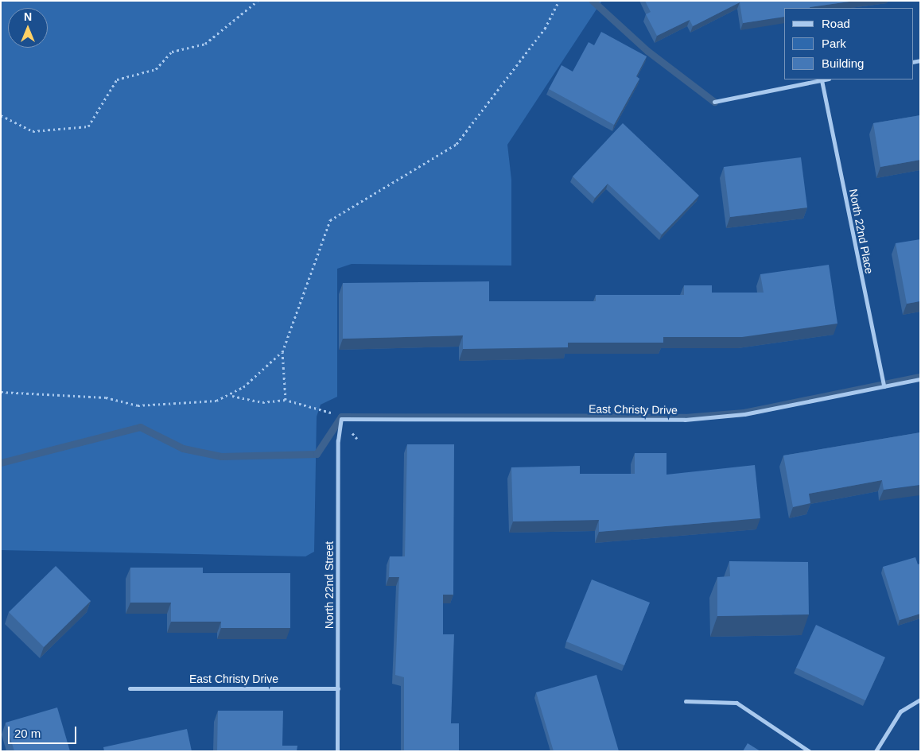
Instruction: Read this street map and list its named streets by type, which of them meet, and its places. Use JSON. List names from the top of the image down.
{
  "streets": {
    "street": ["North 22nd Place", "East Christy Drive", "North 22nd Street"]
  },
  "crossings": [
    ["North 22nd Place", "East Christy Drive"],
    ["East Christy Drive", "North 22nd Street"]
  ],
  "legend": ["Road", "Park", "Building"],
  "scale_bar": "20 m",
  "north": "top"
}
